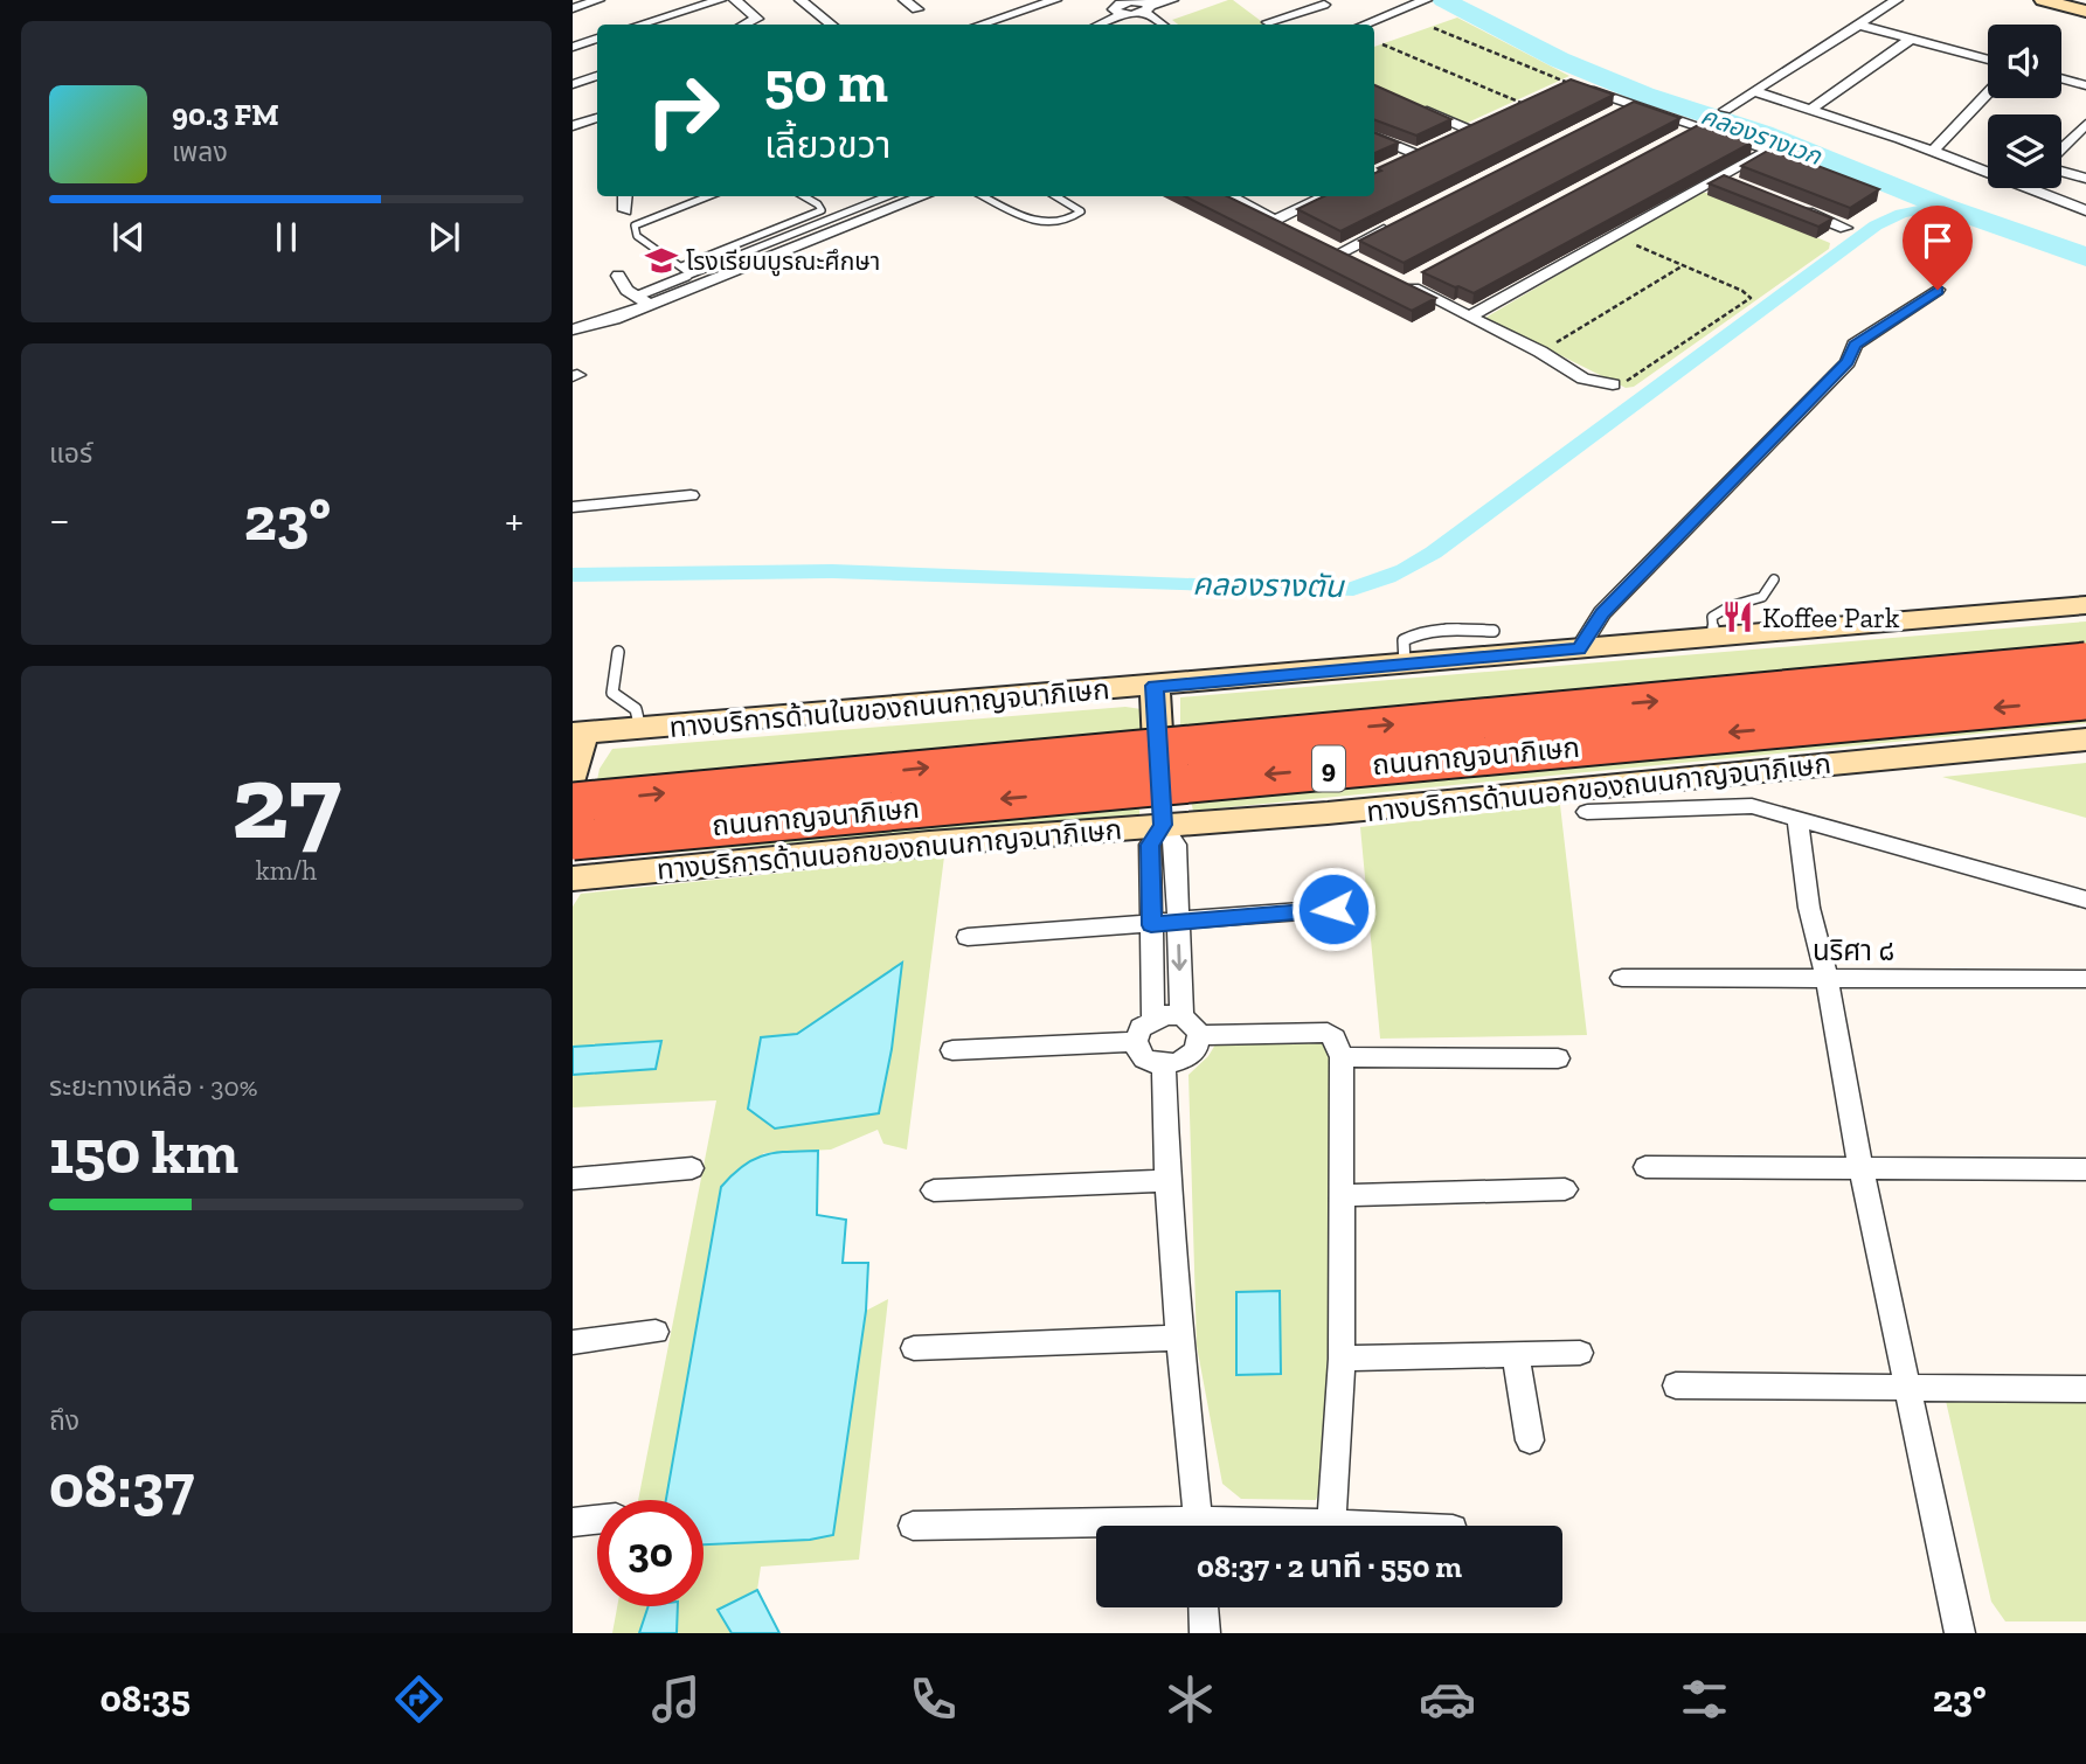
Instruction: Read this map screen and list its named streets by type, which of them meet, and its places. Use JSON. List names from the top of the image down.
{
  "streets": {
    "highway": ["ถนนกาญจนาภิเษก", "9"],
    "main road": ["ทางบริการด้านในของถนนกาญจนาภิเษก", "ทางบริการด้านนอกของถนนกาญจนาภิเษก"],
    "street": ["นริศา ๘"]
  },
  "water": ["คลองรางเวก", "คลองรางตัน"],
  "places": {
    "school or university": ["โรงเรียนบูรณะศึกษา"],
    "restaurant": ["Koffee Park"]
  },
  "page": {
    "turn": ["50 m", "เลี้ยวขวา"],
    "song": ["90.3 FM", "เพลง"],
    "tile": [
      "แอร์",
      ["27", "km/h"],
      ["ระยะทางเหลือ · 30%", "150 km"],
      ["ถึง", "08:37"]
    ],
    "heat": ["−", "23°", "+"],
    "limit": "30",
    "trip": "08:37 · 2 นาที · 550 m",
    "tabs": ["08:35", "23°"]
  }
}
